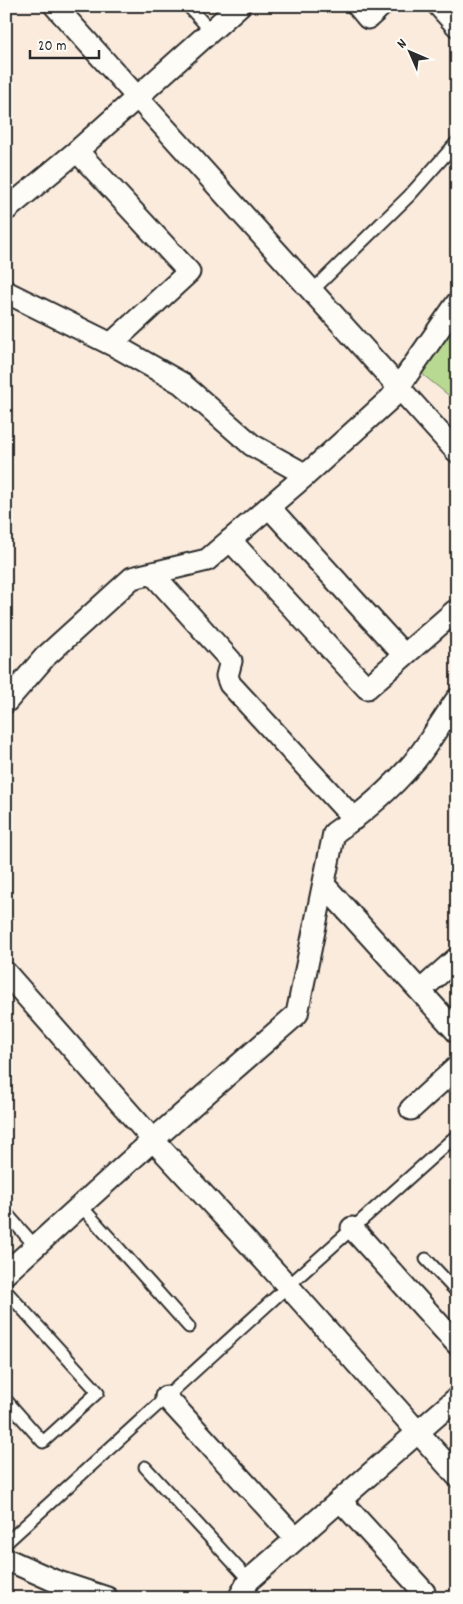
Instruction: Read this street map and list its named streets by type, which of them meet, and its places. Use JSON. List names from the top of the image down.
{
  "scale_bar": "20 m",
  "north": "top left"
}
